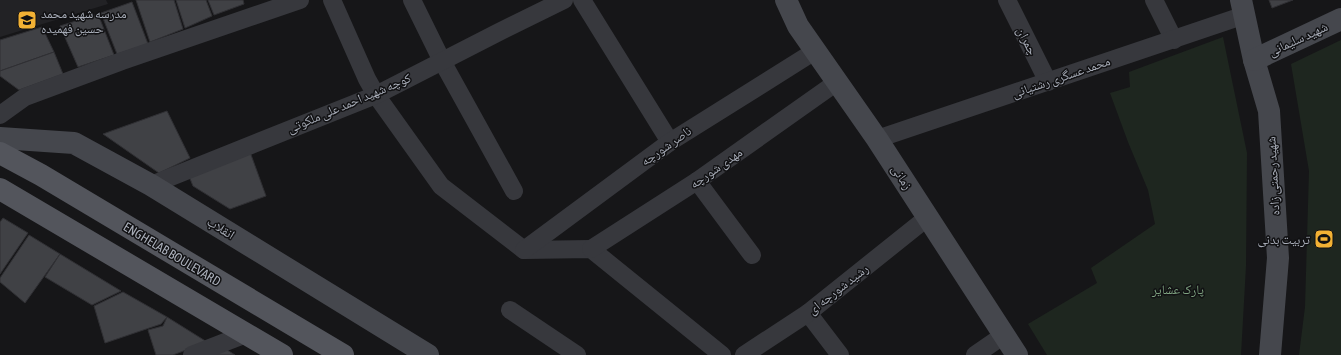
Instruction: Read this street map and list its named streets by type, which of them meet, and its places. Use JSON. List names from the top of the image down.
{
  "streets": {
    "main road": ["ENGHELAB BOULEVARD"],
    "street": [
      "شهید سلیمانی",
      "چمران",
      "محمد عسگری رشتیانی",
      "کوچه شهید احمد علی ملکوتی",
      "ناصر شورچه",
      "مهدی شورچه",
      "شهید رحمتی زاده",
      "زمانی",
      "انقلاب",
      "رشید شورچه ای"
    ]
  },
  "crossings": [
    ["شهید سلیمانی", "شهید رحمتی زاده"],
    ["چمران", "محمد عسگری رشتیانی"],
    ["محمد عسگری رشتیانی", "شهید رحمتی زاده"],
    ["محمد عسگری رشتیانی", "زمانی"],
    ["کوچه شهید احمد علی ملکوتی", "انقلاب"],
    ["ناصر شورچه", "زمانی"],
    ["مهدی شورچه", "زمانی"],
    ["زمانی", "رشید شورچه ای"]
  ],
  "parks": ["پارک عشایر"],
  "places": {
    "school or university": ["مدرسه شهید محمد حسین فهمیده"],
    "sports": ["تربیت بدنی"]
  }
}
